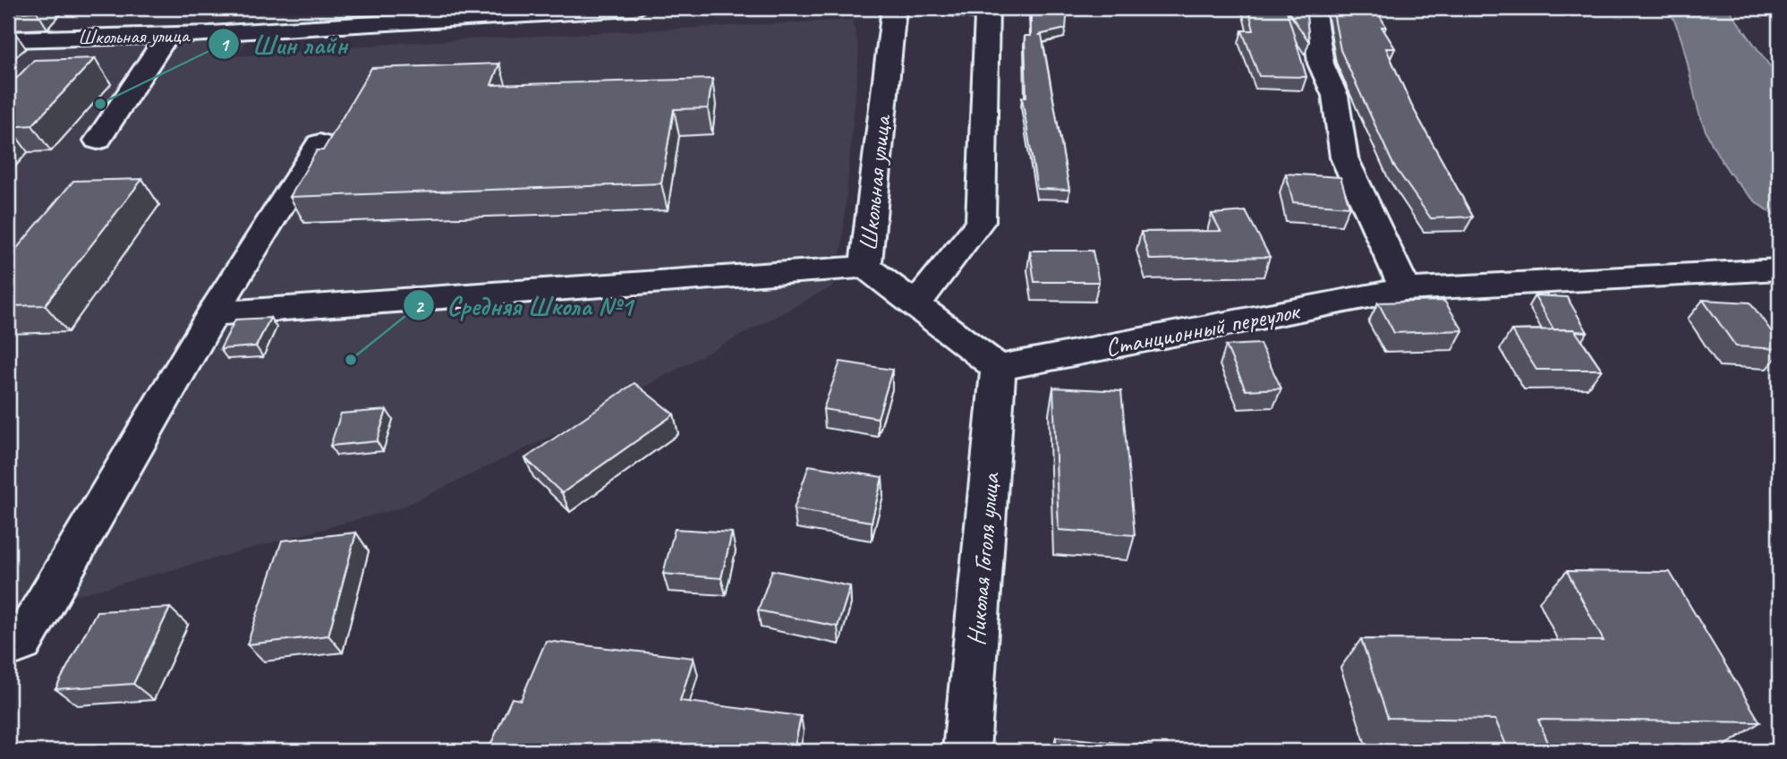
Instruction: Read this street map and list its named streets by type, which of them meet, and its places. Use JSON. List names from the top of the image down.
{
  "streets": {
    "street": ["Школьная улица", "Станционный переулок", "Николая Гоголя улица"]
  },
  "crossings": [
    ["Школьная улица", "Станционный переулок"],
    ["Школьная улица", "Николая Гоголя улица"],
    ["Станционный переулок", "Николая Гоголя улица"]
  ],
  "places": ["Шин лайн", "Средняя Школа №1"]
}
